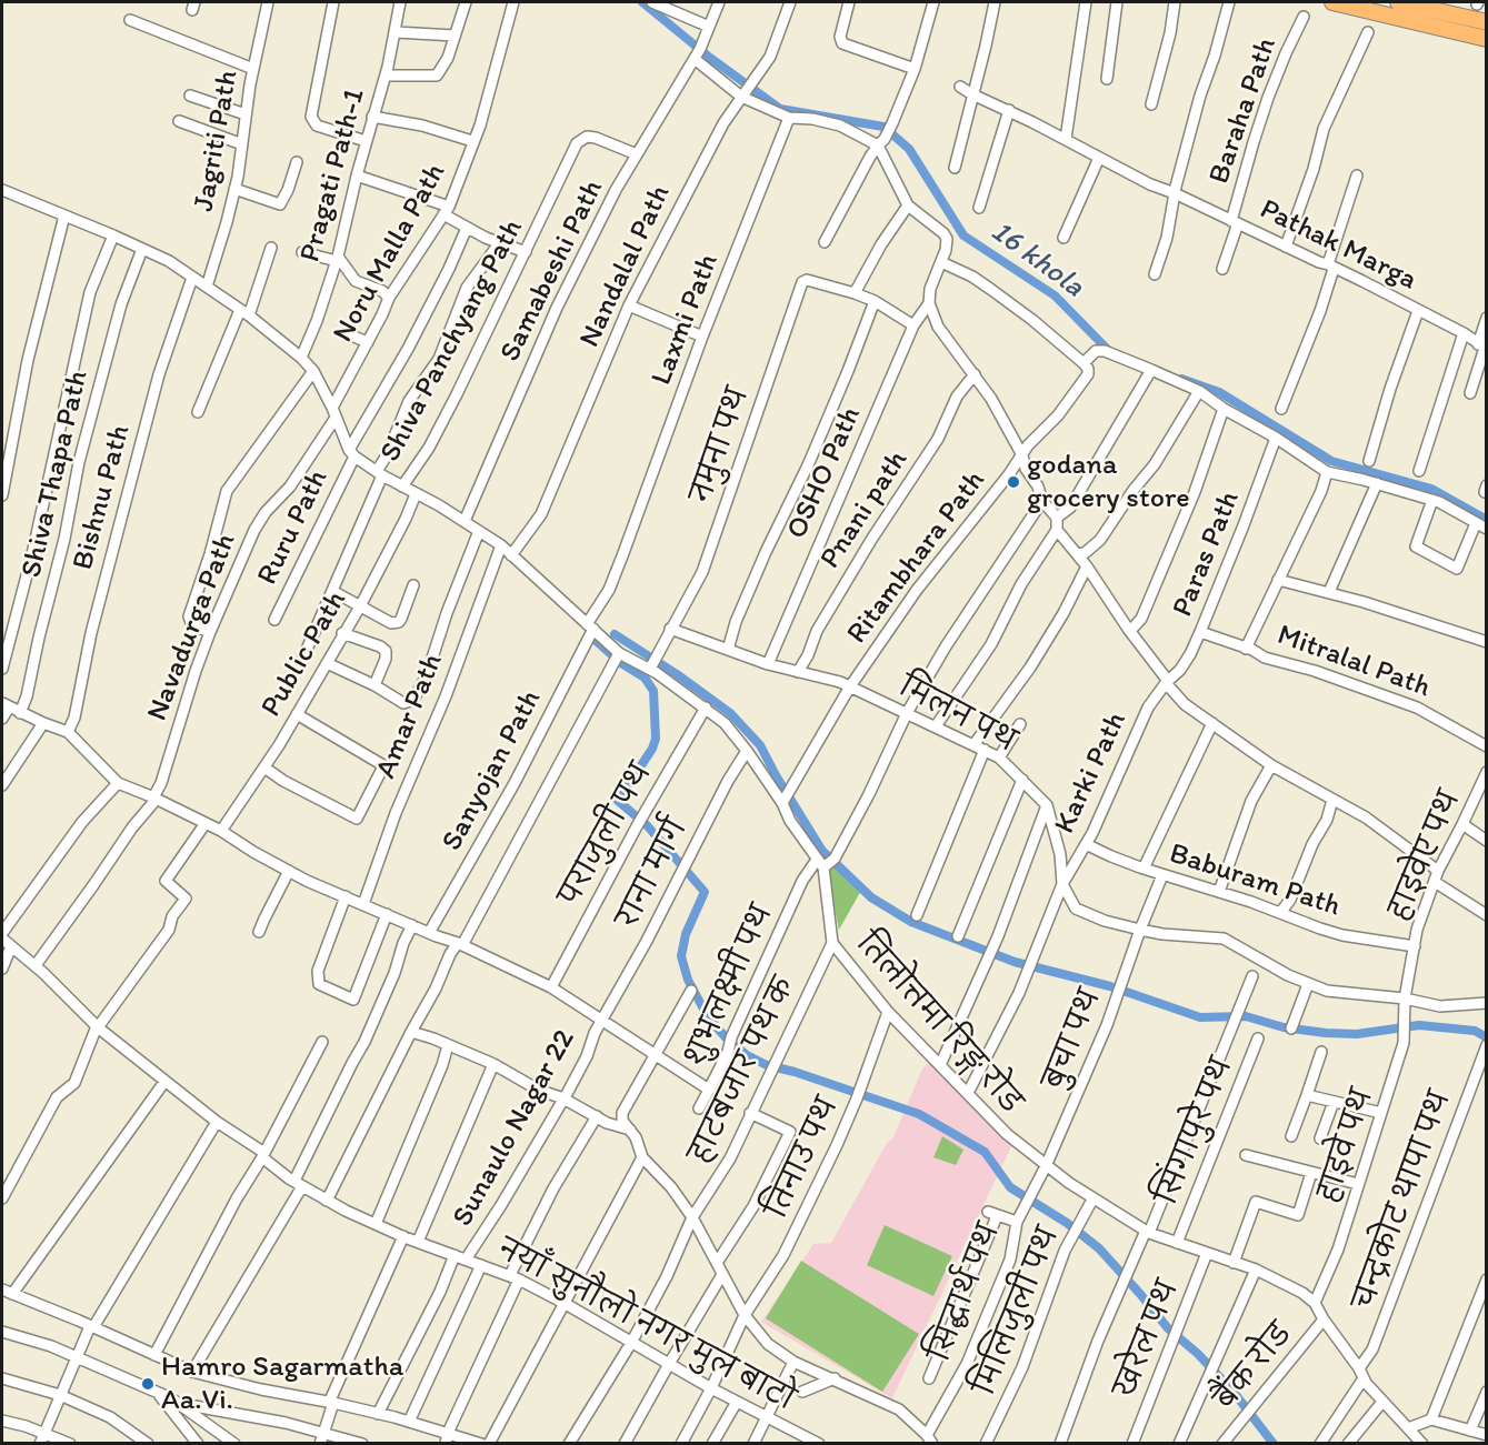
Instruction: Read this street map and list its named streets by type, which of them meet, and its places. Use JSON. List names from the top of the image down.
{
  "streets": {
    "street": [
      "Baraha Path",
      "Jagriti Path",
      "Pragati Path-1",
      "Pathak Marga",
      "Noru Malla Path",
      "Nandalal Path",
      "Samabeshi Path",
      "Laxmi Path",
      "Shiva Panchyang Path",
      "नमुना पथ",
      "OSHO Path",
      "Shiva Thapa Path",
      "Bishnu Path",
      "Pnani path",
      "Ruru Path",
      "Paras Path",
      "Ritambhara Path",
      "Navadurga Path",
      "Public Path",
      "Mitralal Path",
      "मिलन पथ",
      "Amar Path",
      "Sanyojan Path",
      "Karki Path",
      "पराजुली पथ",
      "हाइवेए पथ",
      "राना मार्ग",
      "Baburam Path",
      "शुभलक्ष्मी पथ",
      "तिलोत्तमा रिङ्ग रोड",
      "बुचा पथ",
      "हाटबजार पथ क",
      "Sunaulo Nagar 22",
      "सिंगापुरे पथ",
      "हाइवे पथ",
      "तिनाउ पथ",
      "चन्द्रकोट थापा पथ",
      "सिद्धार्थ पथ",
      "मिलिजुली पथ",
      "नयाँ सुनौलो नगर मुल बाटो",
      "खरेल पथ",
      "बैंक रोड"
    ]
  },
  "crossings": [
    ["Baraha Path", "Pathak Marga"],
    ["Noru Malla Path", "Navadurga Path"],
    ["Nandalal Path", "तिलोत्तमा रिङ्ग रोड"],
    ["Samabeshi Path", "Shiva Panchyang Path"],
    ["Samabeshi Path", "तिलोत्तमा रिङ्ग रोड"],
    ["Laxmi Path", "Sanyojan Path"],
    ["Laxmi Path", "तिलोत्तमा रिङ्ग रोड"],
    ["Shiva Panchyang Path", "तिलोत्तमा रिङ्ग रोड"],
    ["नमुना पथ", "मिलन पथ"],
    ["नमुना पथ", "तिलोत्तमा रिङ्ग रोड"],
    ["OSHO Path", "मिलन पथ"],
    ["Pnani path", "मिलन पथ"],
    ["Ruru Path", "तिलोत्तमा रिङ्ग रोड"],
    ["Paras Path", "Mitralal Path"],
    ["Paras Path", "Karki Path"],
    ["Ritambhara Path", "मिलन पथ"],
    ["Ritambhara Path", "तिलोत्तमा रिङ्ग रोड"],
    ["Navadurga Path", "शुभलक्ष्मी पथ"],
    ["Navadurga Path", "नयाँ सुनौलो नगर मुल बाटो"],
    ["Public Path", "शुभलक्ष्मी पथ"],
    ["Public Path", "तिलोत्तमा रिङ्ग रोड"],
    ["मिलन पथ", "Karki Path"],
    ["मिलन पथ", "हाइवेए पथ"],
    ["मिलन पथ", "शुभलक्ष्मी पथ"],
    ["मिलन पथ", "बुचा पथ"],
    ["मिलन पथ", "हाइवे पथ"],
    ["Amar Path", "शुभलक्ष्मी पथ"],
    ["Amar Path", "तिलोत्तमा रिङ्ग रोड"],
    ["Sanyojan Path", "शुभलक्ष्मी पथ"],
    ["Sanyojan Path", "तिलोत्तमा रिङ्ग रोड"],
    ["Karki Path", "Baburam Path"],
    ["Karki Path", "तिलोत्तमा रिङ्ग रोड"],
    ["पराजुली पथ", "शुभलक्ष्मी पथ"],
    ["पराजुली पथ", "तिलोत्तमा रिङ्ग रोड"],
    ["हाइवेए पथ", "Baburam Path"],
    ["हाइवेए पथ", "हाइवे पथ"],
    ["राना मार्ग", "शुभलक्ष्मी पथ"],
    ["राना मार्ग", "तिलोत्तमा रिङ्ग रोड"],
    ["राना मार्ग", "Sunaulo Nagar 22"],
    ["Baburam Path", "बुचा पथ"],
    ["शुभलक्ष्मी पथ", "तिलोत्तमा रिङ्ग रोड"],
    ["शुभलक्ष्मी पथ", "Sunaulo Nagar 22"],
    ["तिलोत्तमा रिङ्ग रोड", "बुचा पथ"],
    ["तिलोत्तमा रिङ्ग रोड", "हाटबजार पथ क"],
    ["तिलोत्तमा रिङ्ग रोड", "सिंगापुरे पथ"],
    ["तिलोत्तमा रिङ्ग रोड", "हाइवे पथ"],
    ["तिलोत्तमा रिङ्ग रोड", "तिनाउ पथ"],
    ["तिलोत्तमा रिङ्ग रोड", "चन्द्रकोट थापा पथ"],
    ["तिलोत्तमा रिङ्ग रोड", "सिद्धार्थ पथ"],
    ["तिलोत्तमा रिङ्ग रोड", "मिलिजुली पथ"],
    ["तिलोत्तमा रिङ्ग रोड", "खरेल पथ"],
    ["तिलोत्तमा रिङ्ग रोड", "बैंक रोड"],
    ["बुचा पथ", "सिद्धार्थ पथ"],
    ["हाटबजार पथ क", "नयाँ सुनौलो नगर मुल बाटो"],
    ["Sunaulo Nagar 22", "नयाँ सुनौलो नगर मुल बाटो"],
    ["तिनाउ पथ", "नयाँ सुनौलो नगर मुल बाटो"]
  ],
  "water": ["16 khola"],
  "places": ["godana grocery store", "Hamro Sagarmatha Aa.Vi."]
}
